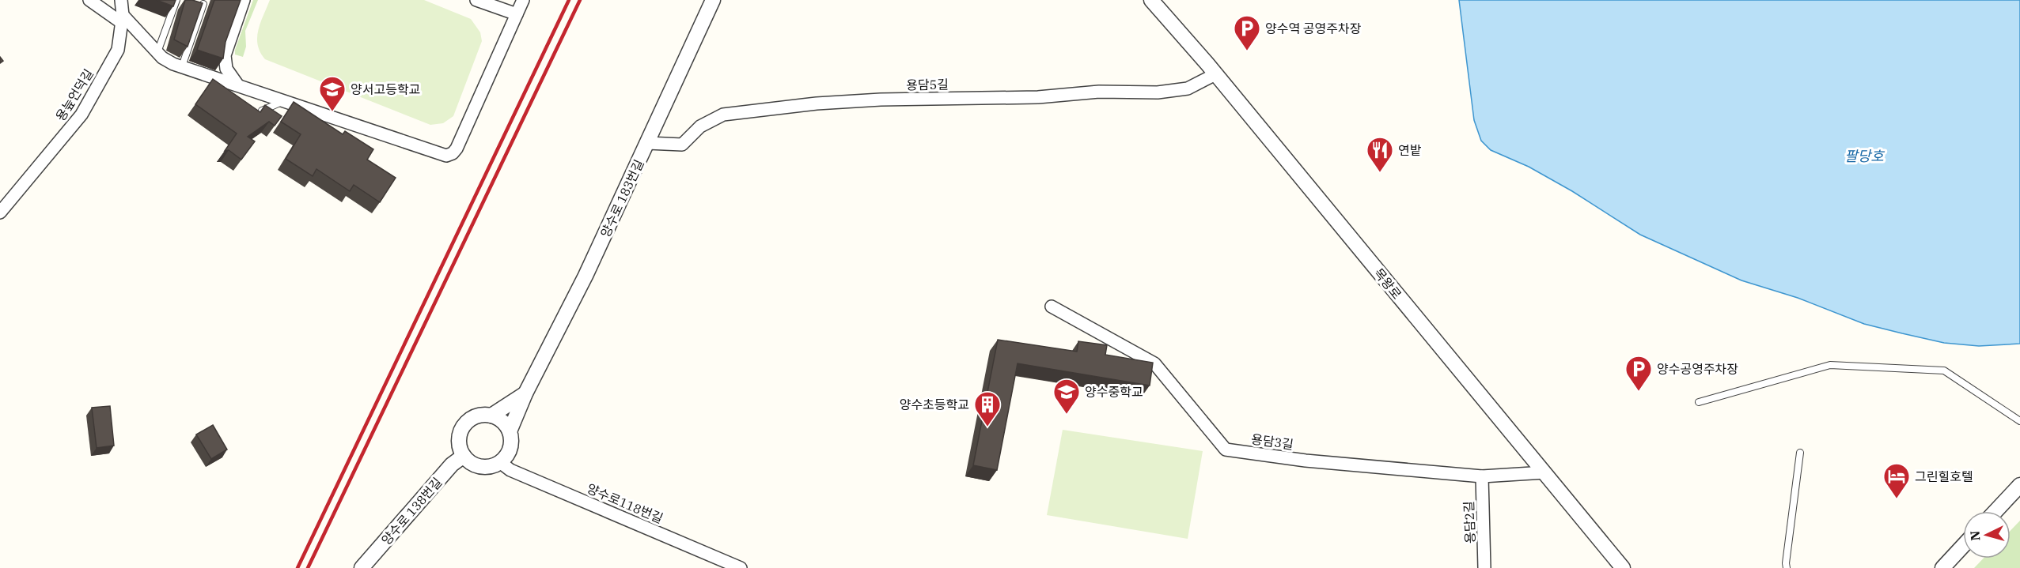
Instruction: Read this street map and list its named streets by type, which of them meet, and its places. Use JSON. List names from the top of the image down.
{
  "streets": {
    "street": [
      "용담5길",
      "용늪언덕길",
      "양수로 183번길",
      "목왕로",
      "용담3길",
      "양수로118번길",
      "양수로 138번길",
      "용담2길"
    ]
  },
  "crossings": [
    ["용담5길", "양수로 183번길"],
    ["용담5길", "목왕로"],
    ["양수로 183번길", "양수로118번길"],
    ["양수로 183번길", "양수로 138번길"],
    ["목왕로", "용담3길"],
    ["용담3길", "용담2길"],
    ["양수로118번길", "양수로 138번길"]
  ],
  "water": ["팔당호"],
  "places": {
    "parking": ["양수역 공영주차장", "양수공영주차장"],
    "school or university": ["양서고등학교", "양수중학교"],
    "restaurant": ["연밭"],
    "building": ["양수초등학교"],
    "hotel": ["그린힐호텔"]
  },
  "north": "left"
}
